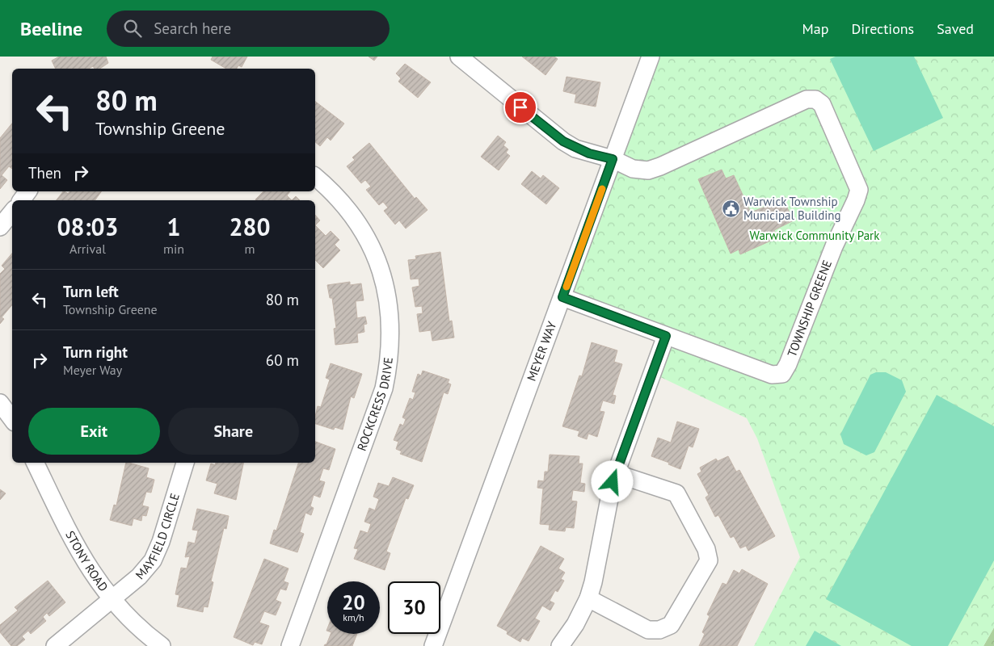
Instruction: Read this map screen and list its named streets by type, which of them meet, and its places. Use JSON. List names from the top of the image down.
{
  "streets": {
    "street": [
      "TOWNSHIP GREENE",
      "MEYER WAY",
      "ROCKCRESS DRIVE",
      "MAYFIELD CIRCLE",
      "STONY ROAD"
    ]
  },
  "crossings": [
    ["TOWNSHIP GREENE", "MEYER WAY"],
    ["MAYFIELD CIRCLE", "STONY ROAD"]
  ],
  "parks": ["Warwick Community Park"],
  "places": {
    "public building": ["Warwick Township Municipal Building"]
  },
  "page": {
    "header": "Beeline",
    "search": "Search here",
    "nav": ["Map", "Directions", "Saved"],
    "turn": ["80 m", "Township Greene"],
    "then": "Then",
    "eta": [
      "08:03",
      "Arrival",
      "1",
      "min",
      "280",
      "m"
    ],
    "list": [
      {
        "name": "Turn left",
        "note": "Township Greene",
        "value": "80 m"
      },
      {
        "name": "Turn right",
        "note": "Meyer Way",
        "value": "60 m"
      }
    ],
    "buttons": ["Exit", "Share"],
    "speed": "20 km/h",
    "limit": "30"
  }
}
